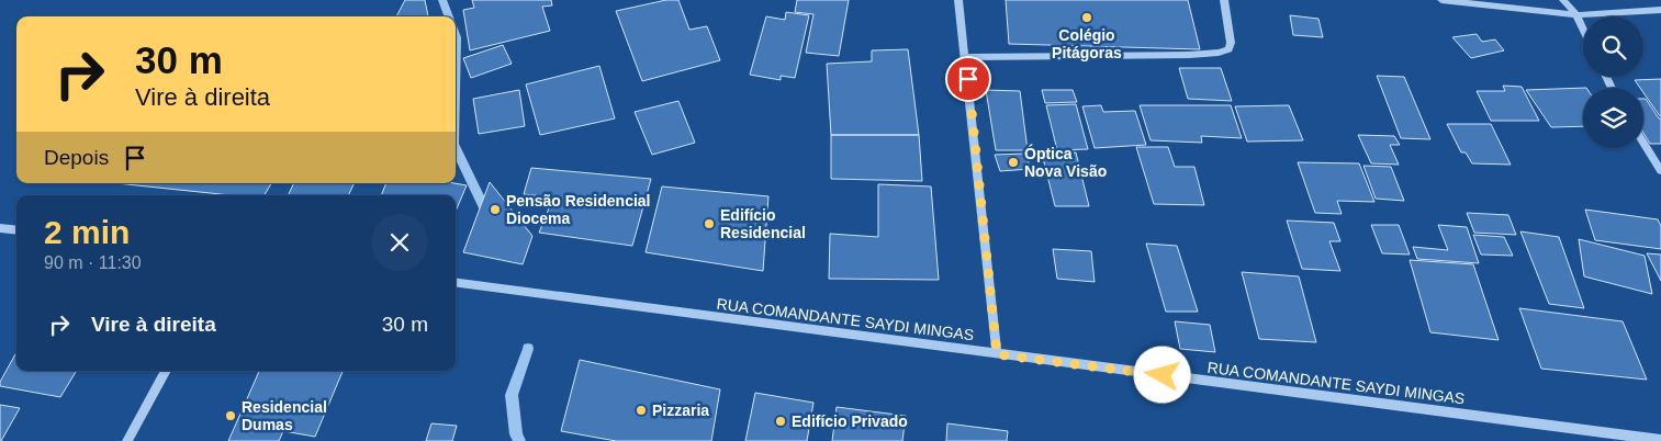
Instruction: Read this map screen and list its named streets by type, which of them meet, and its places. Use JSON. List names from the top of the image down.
{
  "streets": {
    "street": ["RUA COMANDANTE SAYDI MINGAS"]
  },
  "places": [
    "Colégio Pitágoras",
    "Óptica Nova Visão",
    "Pensão Residencial Diocema",
    "Edifício Residencial",
    "Pizzaria",
    "Residencial Dumas",
    "Edifício Privado"
  ],
  "page": {
    "turn": ["30 m", "Vire à direita"],
    "then": "Depois",
    "heading": ["2 min", "90 m · 11:30"],
    "list": [
      {
        "name": "Vire à direita",
        "value": "30 m"
      }
    ]
  }
}
